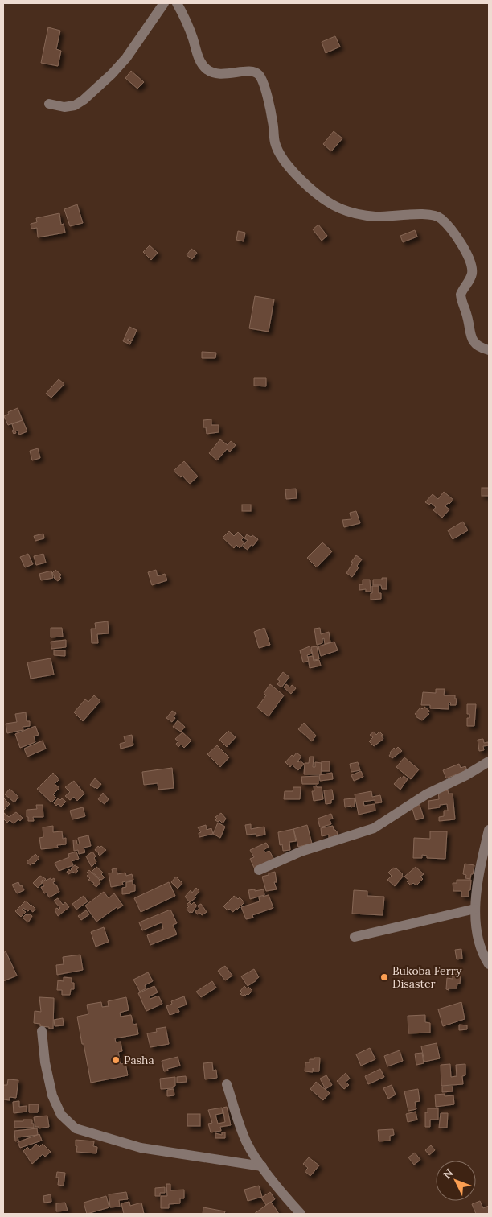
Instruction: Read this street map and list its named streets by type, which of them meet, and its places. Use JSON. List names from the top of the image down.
{
  "places": ["Bukoba Ferry Disaster", "Pasha"],
  "north": "top left"
}
